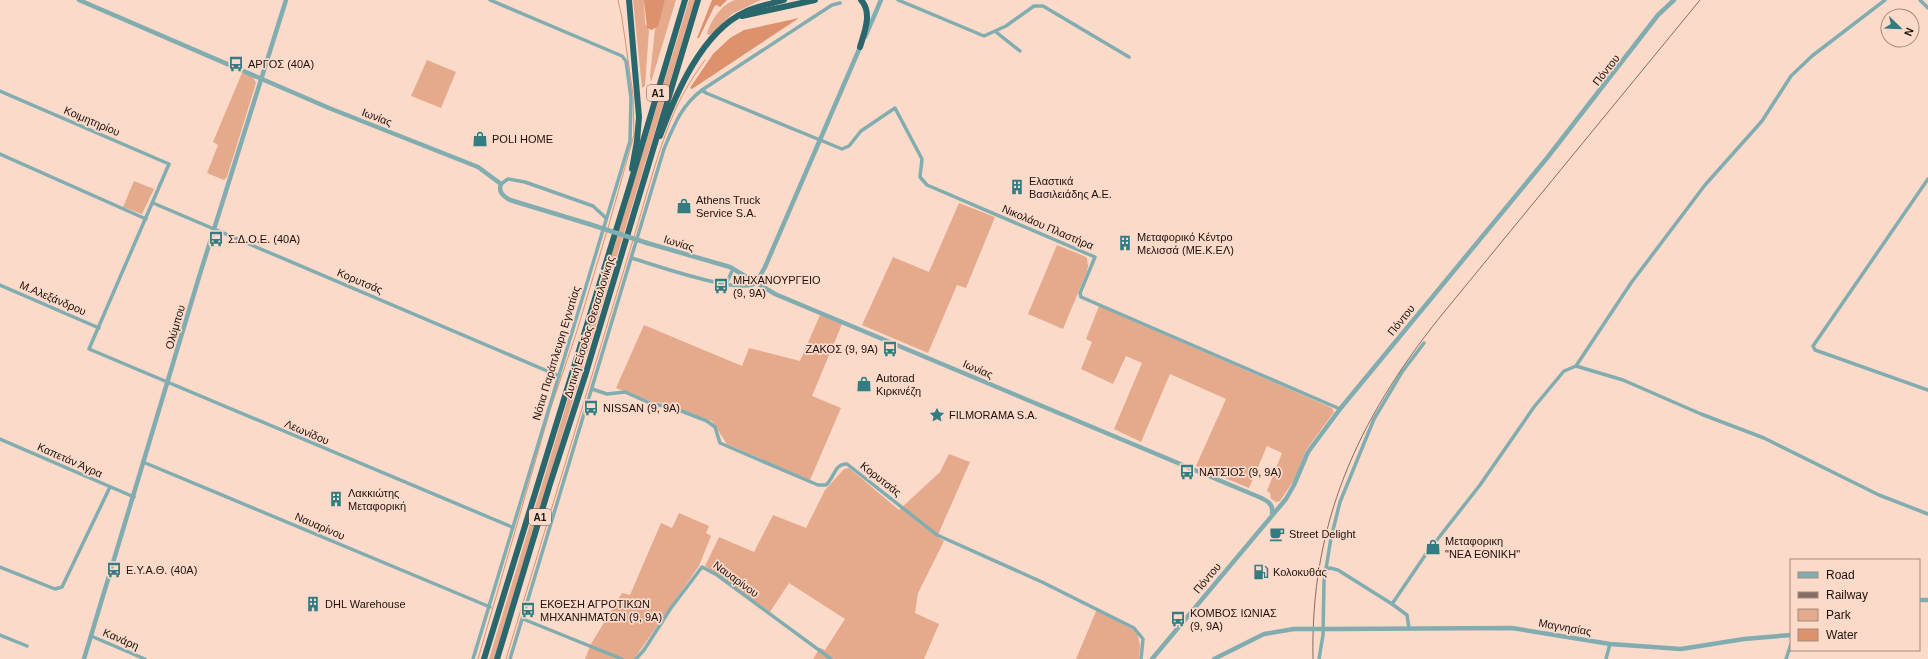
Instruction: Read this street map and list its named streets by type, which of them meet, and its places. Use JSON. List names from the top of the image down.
{
  "streets": {
    "highway": ["Α1", "Δυτική Είσοδος Θεσσαλονίκης"],
    "street": [
      "Πόντου",
      "Ιωνίας",
      "Κοιμητηρίου",
      "Νικολάου Πλαστήρα",
      "Κορυτσάς",
      "Μ.Αλεξάνδρου",
      "Ολύμπου",
      "Νότια Παράπλευρη Εγνατίας",
      "Λεωνίδου",
      "Καπετάν Άγρα",
      "Ναυαρίνου",
      "Μαγνησίας",
      "Κανάρη"
    ]
  },
  "crossings": [
    ["Πόντου", "Ιωνίας"],
    ["Πόντου", "Νικολάου Πλαστήρα"],
    ["Ιωνίας", "Ολύμπου"],
    ["Κοιμητηρίου", "Κορυτσάς"],
    ["Κορυτσάς", "Ολύμπου"],
    ["Κορυτσάς", "Νότια Παράπλευρη Εγνατίας"],
    ["Μ.Αλεξάνδρου", "Λεωνίδου"],
    ["Ολύμπου", "Λεωνίδου"],
    ["Ολύμπου", "Καπετάν Άγρα"],
    ["Ολύμπου", "Ναυαρίνου"],
    ["Ολύμπου", "Κανάρη"],
    ["Νότια Παράπλευρη Εγνατίας", "Λεωνίδου"],
    ["Νότια Παράπλευρη Εγνατίας", "Ναυαρίνου"]
  ],
  "places": {
    "bus stop": [
      "ΑΡΓΟΣ (40Α)",
      "Σ.Δ.Ο.Ε. (40Α)",
      "ΜΗΧΑΝΟΥΡΓΕΙΟ (9, 9Α)",
      "ΖΑΚΟΣ (9, 9Α)",
      "NISSAN (9, 9Α)",
      "ΝΑΤΣΙΟΣ (9, 9Α)",
      "Ε.Υ.Α.Θ. (40Α)",
      "ΕΚΘΕΣΗ ΑΓΡΟΤΙΚΩΝ ΜΗΧΑΝΗΜΑΤΩΝ (9, 9Α)",
      "ΚΟΜΒΟΣ ΙΩΝΙΑΣ (9, 9Α)"
    ],
    "shop": [
      "POLI HOME",
      "Athens Truck Service S.A.",
      "Autorad Κιρκινέζη",
      "Μεταφορικη \"ΝΕΑ ΕΘΝΙΚΗ\""
    ],
    "building": [
      "Ελαστικά Βασιλειάδης Α.Ε.",
      "Μεταφορικό Κέντρο Μελισσά (ΜΕ.Κ.ΕΛ)",
      "Λακκιώτης Μεταφορική",
      "DHL Warehouse"
    ],
    "place": ["FILMORAMA S.A."],
    "cafe": ["Street Delight"],
    "fuel station": ["Κολοκυθάς"]
  },
  "legend": [
    "Road",
    "Railway",
    "Park",
    "Water"
  ],
  "north": "bottom right"
}
